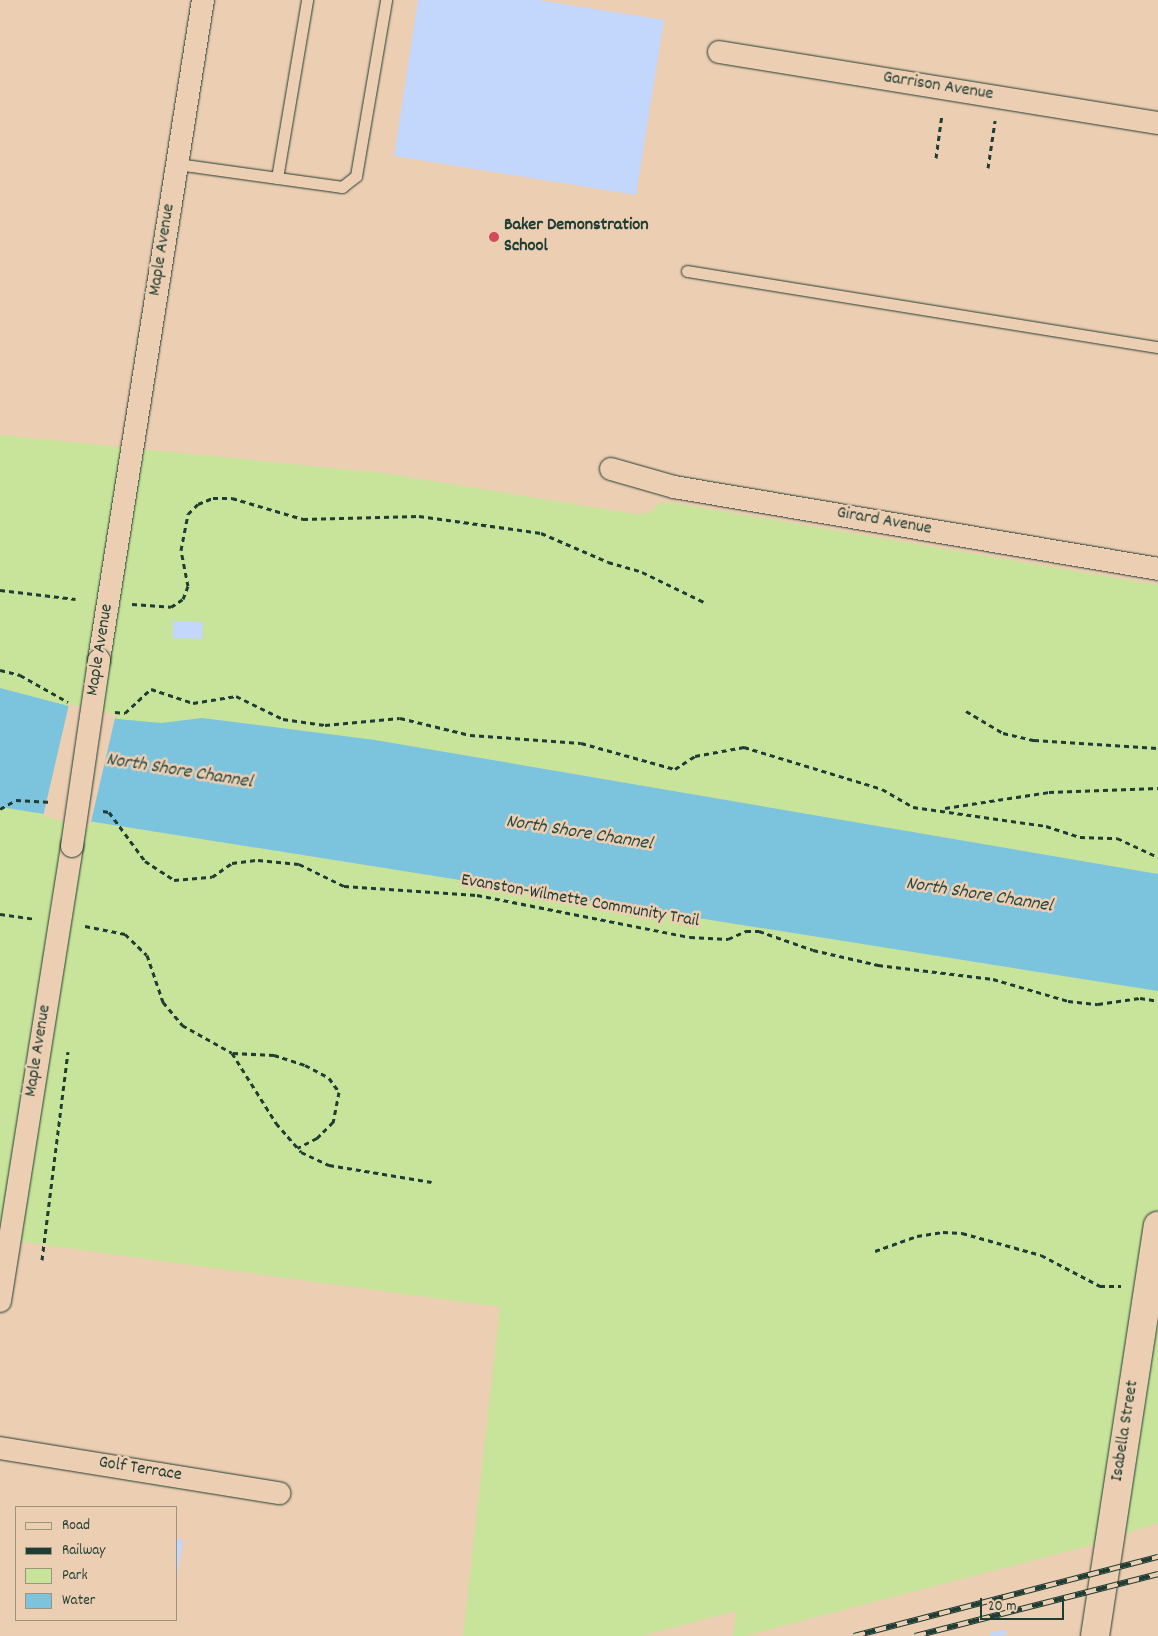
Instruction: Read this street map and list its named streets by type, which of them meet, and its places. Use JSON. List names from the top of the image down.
{
  "streets": {
    "street": [
      "Garrison Avenue",
      "Maple Avenue",
      "Girard Avenue",
      "Isabella Street",
      "Golf Terrace"
    ],
    "path": ["Evanston-Wilmette Community Trail"]
  },
  "water": ["North Shore Channel"],
  "places": ["Baker Demonstration School"],
  "legend": [
    "Road",
    "Railway",
    "Park",
    "Water"
  ],
  "scale_bar": "20 m"
}
